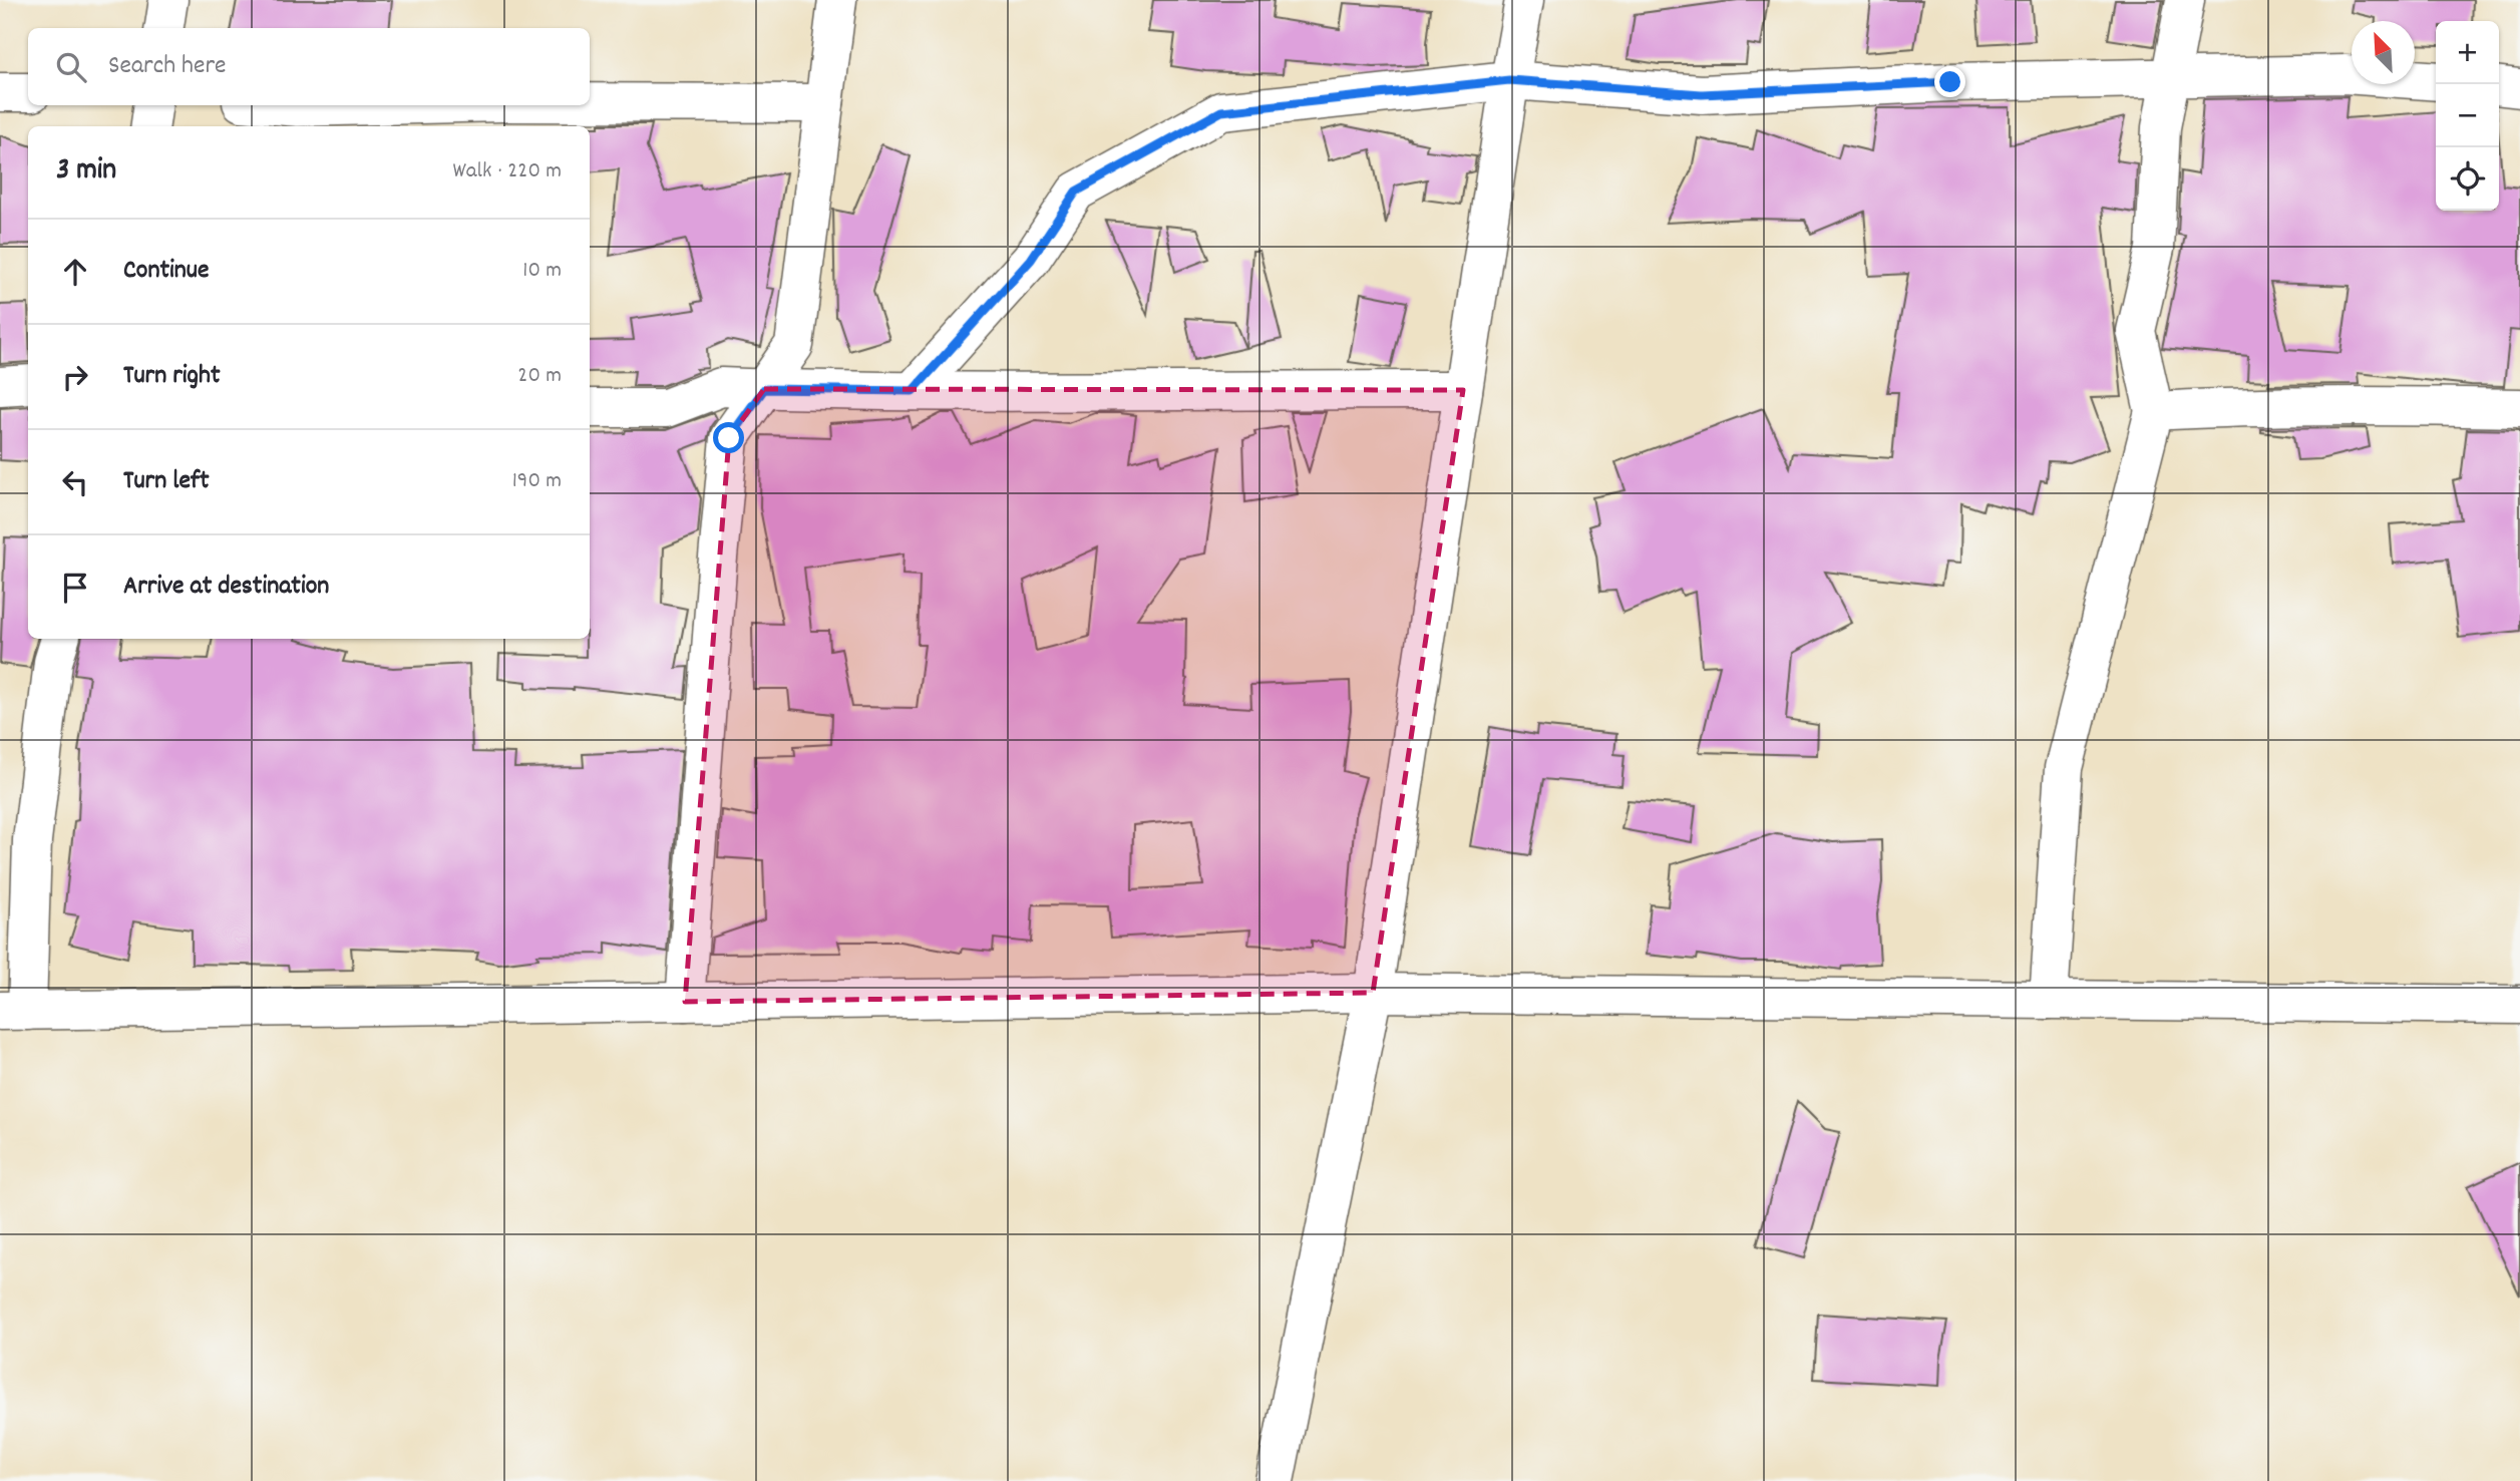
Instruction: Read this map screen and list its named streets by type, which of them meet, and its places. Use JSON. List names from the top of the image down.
{
  "north": "top left",
  "page": {
    "map_buttons": ["+", "−"],
    "search": "Search here",
    "heading": ["3 min", "Walk · 220 m"],
    "list": [
      ["Continue", "10 m"],
      ["Turn right", "20 m"],
      ["Turn left", "190 m"],
      "Arrive at destination"
    ]
  }
}
